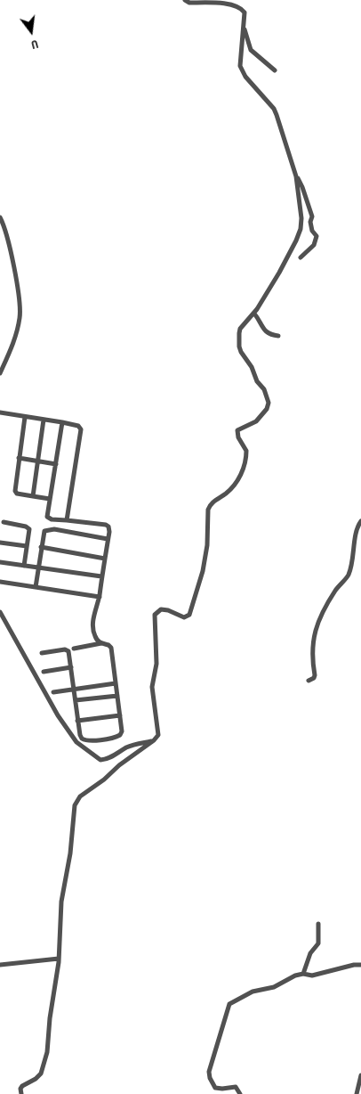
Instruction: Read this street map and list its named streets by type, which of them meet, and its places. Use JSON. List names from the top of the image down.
{
  "north": "bottom"
}
